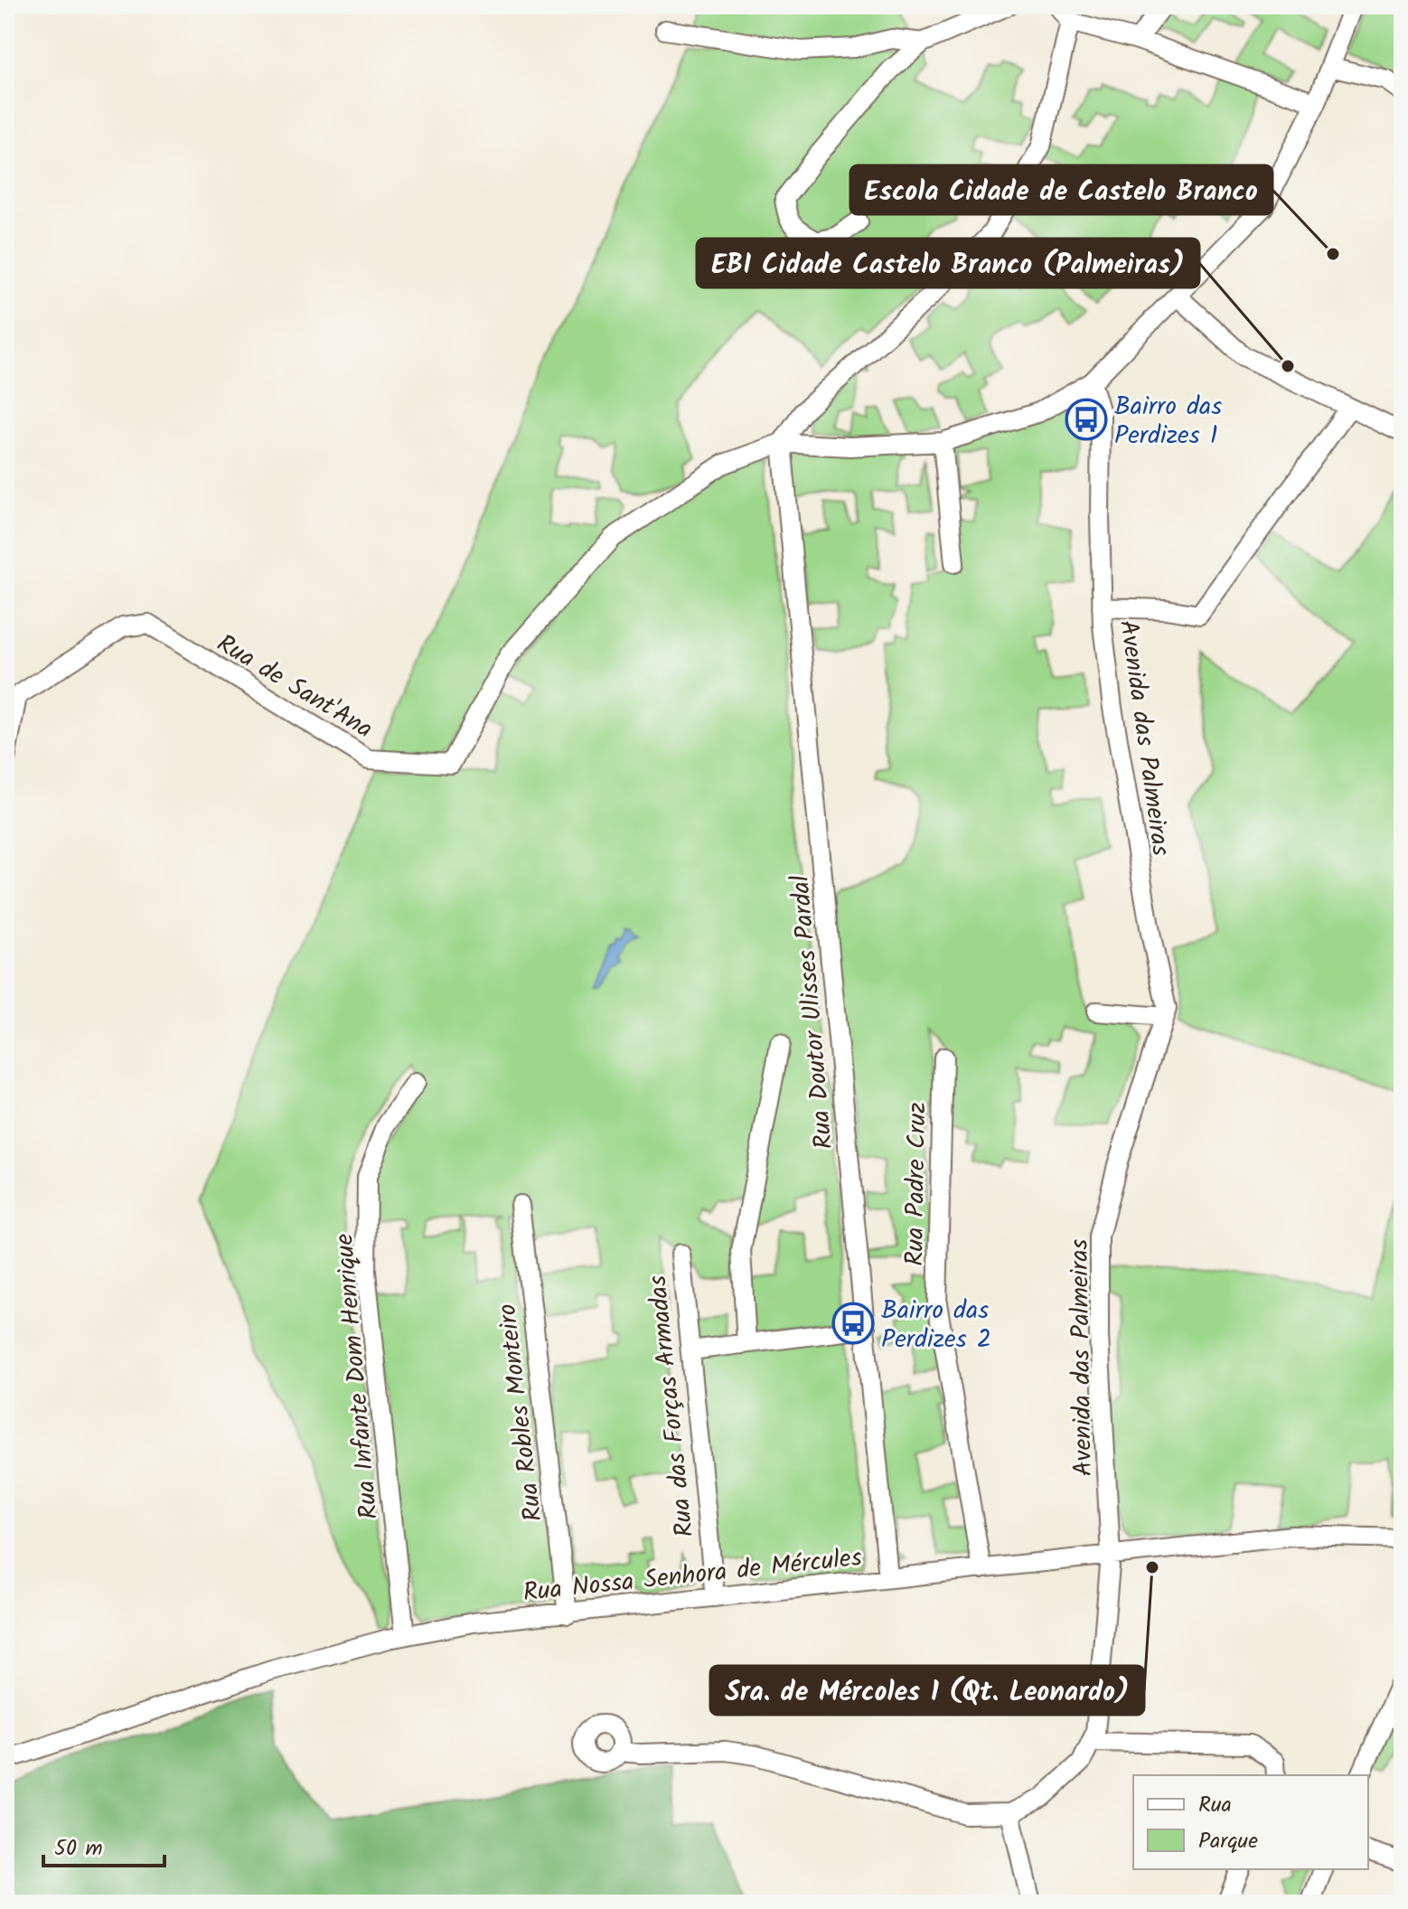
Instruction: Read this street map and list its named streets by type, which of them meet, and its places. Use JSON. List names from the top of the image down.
{
  "streets": {
    "street": [
      "Rua de Sant'Ana",
      "Avenida das Palmeiras",
      "Rua Doutor Ulisses Pardal",
      "Rua Padre Cruz",
      "Rua Infante Dom Henrique",
      "Rua das Forças Armadas",
      "Rua Robles Monteiro",
      "Rua Nossa Senhora de Mércules"
    ]
  },
  "crossings": [
    ["Rua de Sant'Ana", "Avenida das Palmeiras"],
    ["Rua de Sant'Ana", "Rua Doutor Ulisses Pardal"],
    ["Avenida das Palmeiras", "Rua Nossa Senhora de Mércules"],
    ["Rua Doutor Ulisses Pardal", "Rua Nossa Senhora de Mércules"],
    ["Rua Padre Cruz", "Rua Nossa Senhora de Mércules"],
    ["Rua Infante Dom Henrique", "Rua Nossa Senhora de Mércules"],
    ["Rua das Forças Armadas", "Rua Nossa Senhora de Mércules"],
    ["Rua Robles Monteiro", "Rua Nossa Senhora de Mércules"]
  ],
  "places": {
    "other": ["Escola Cidade de Castelo Branco", "EBI Cidade Castelo Branco (Palmeiras)", "Sra. de Mércoles 1 (Qt. Leonardo)"],
    "bus stop": ["Bairro das Perdizes 1", "Bairro das Perdizes 2"]
  },
  "legend": ["Rua", "Parque"],
  "scale_bar": "50 m"
}
